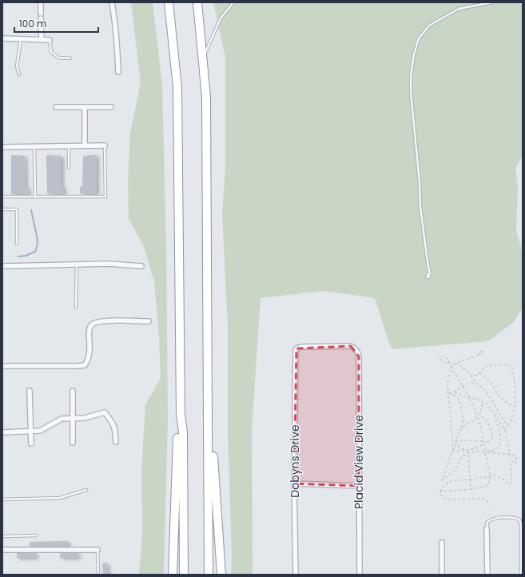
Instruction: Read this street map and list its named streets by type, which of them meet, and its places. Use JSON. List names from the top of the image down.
{
  "streets": {
    "street": ["Dobyns Drive", "Placid View Drive"]
  },
  "crossings": [
    ["Dobyns Drive", "Placid View Drive"]
  ],
  "scale_bar": "100 m"
}
